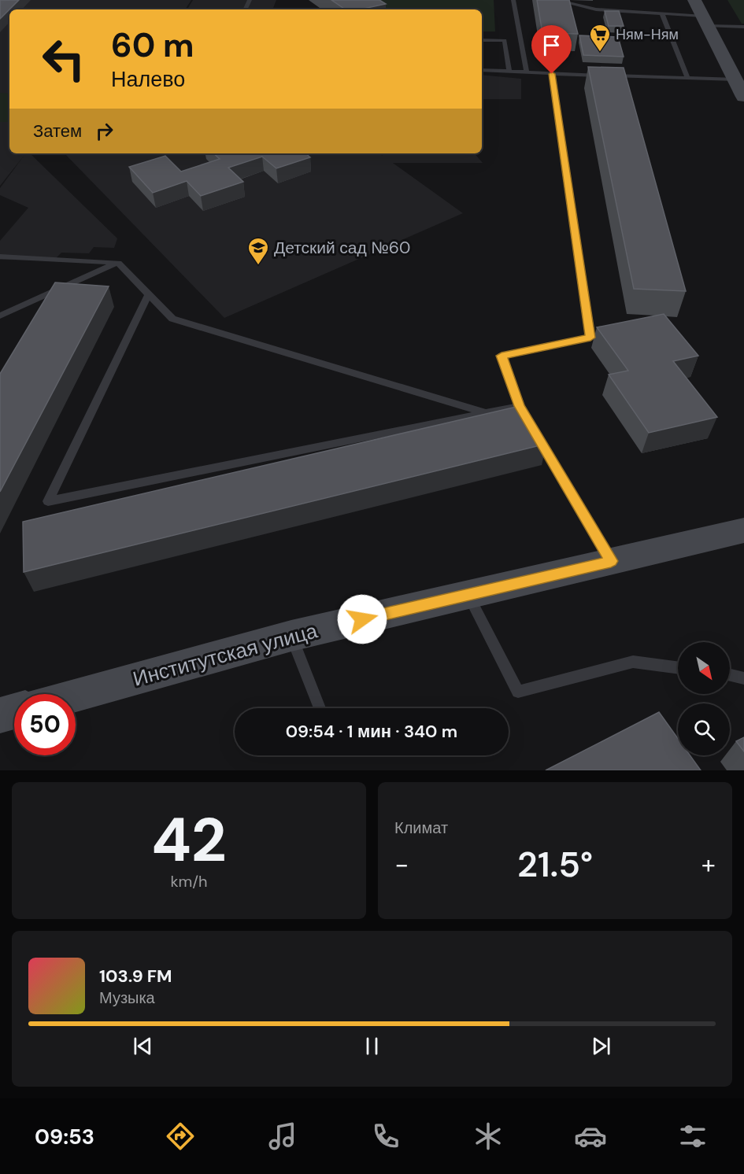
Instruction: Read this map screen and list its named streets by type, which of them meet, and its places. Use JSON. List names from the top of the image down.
{
  "streets": {
    "main road": ["Институтская улица"]
  },
  "places": {
    "supermarket": ["Ням-Ням"],
    "school or university": ["Детский сад №60"]
  },
  "north": "bottom right",
  "page": {
    "turn": ["60 m", "Налево"],
    "then": "Затем",
    "limit": "50",
    "trip": "09:54 · 1 мин · 340 m",
    "tile": [
      ["42", "km/h"],
      "Климат"
    ],
    "heat": ["−", "21.5°", "+"],
    "song": ["103.9 FM", "Музыка"],
    "tabs": "09:53"
  }
}
